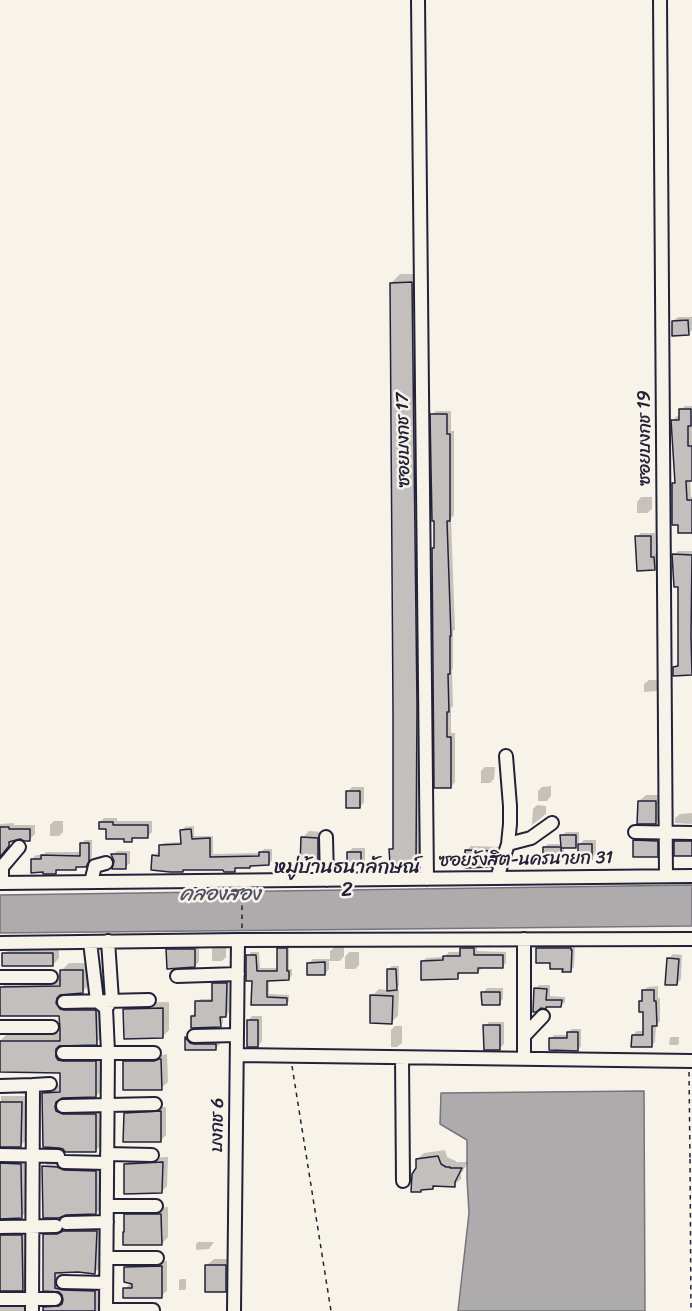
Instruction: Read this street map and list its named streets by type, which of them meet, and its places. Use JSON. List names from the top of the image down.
{
  "streets": {
    "street": [
      "ซอยบงกช 19",
      "ซอยบงกช 17",
      "ซอยรังสิต-นครนายก 31",
      "บงกช 6"
    ]
  },
  "crossings": [
    ["ซอยบงกช 19", "ซอยรังสิต-นครนายก 31"],
    ["ซอยบงกช 17", "ซอยรังสิต-นครนายก 31"]
  ],
  "districts": ["หมู่บ้านธนาลักษณ์ 2"],
  "water": ["คลองสอง"]
}
